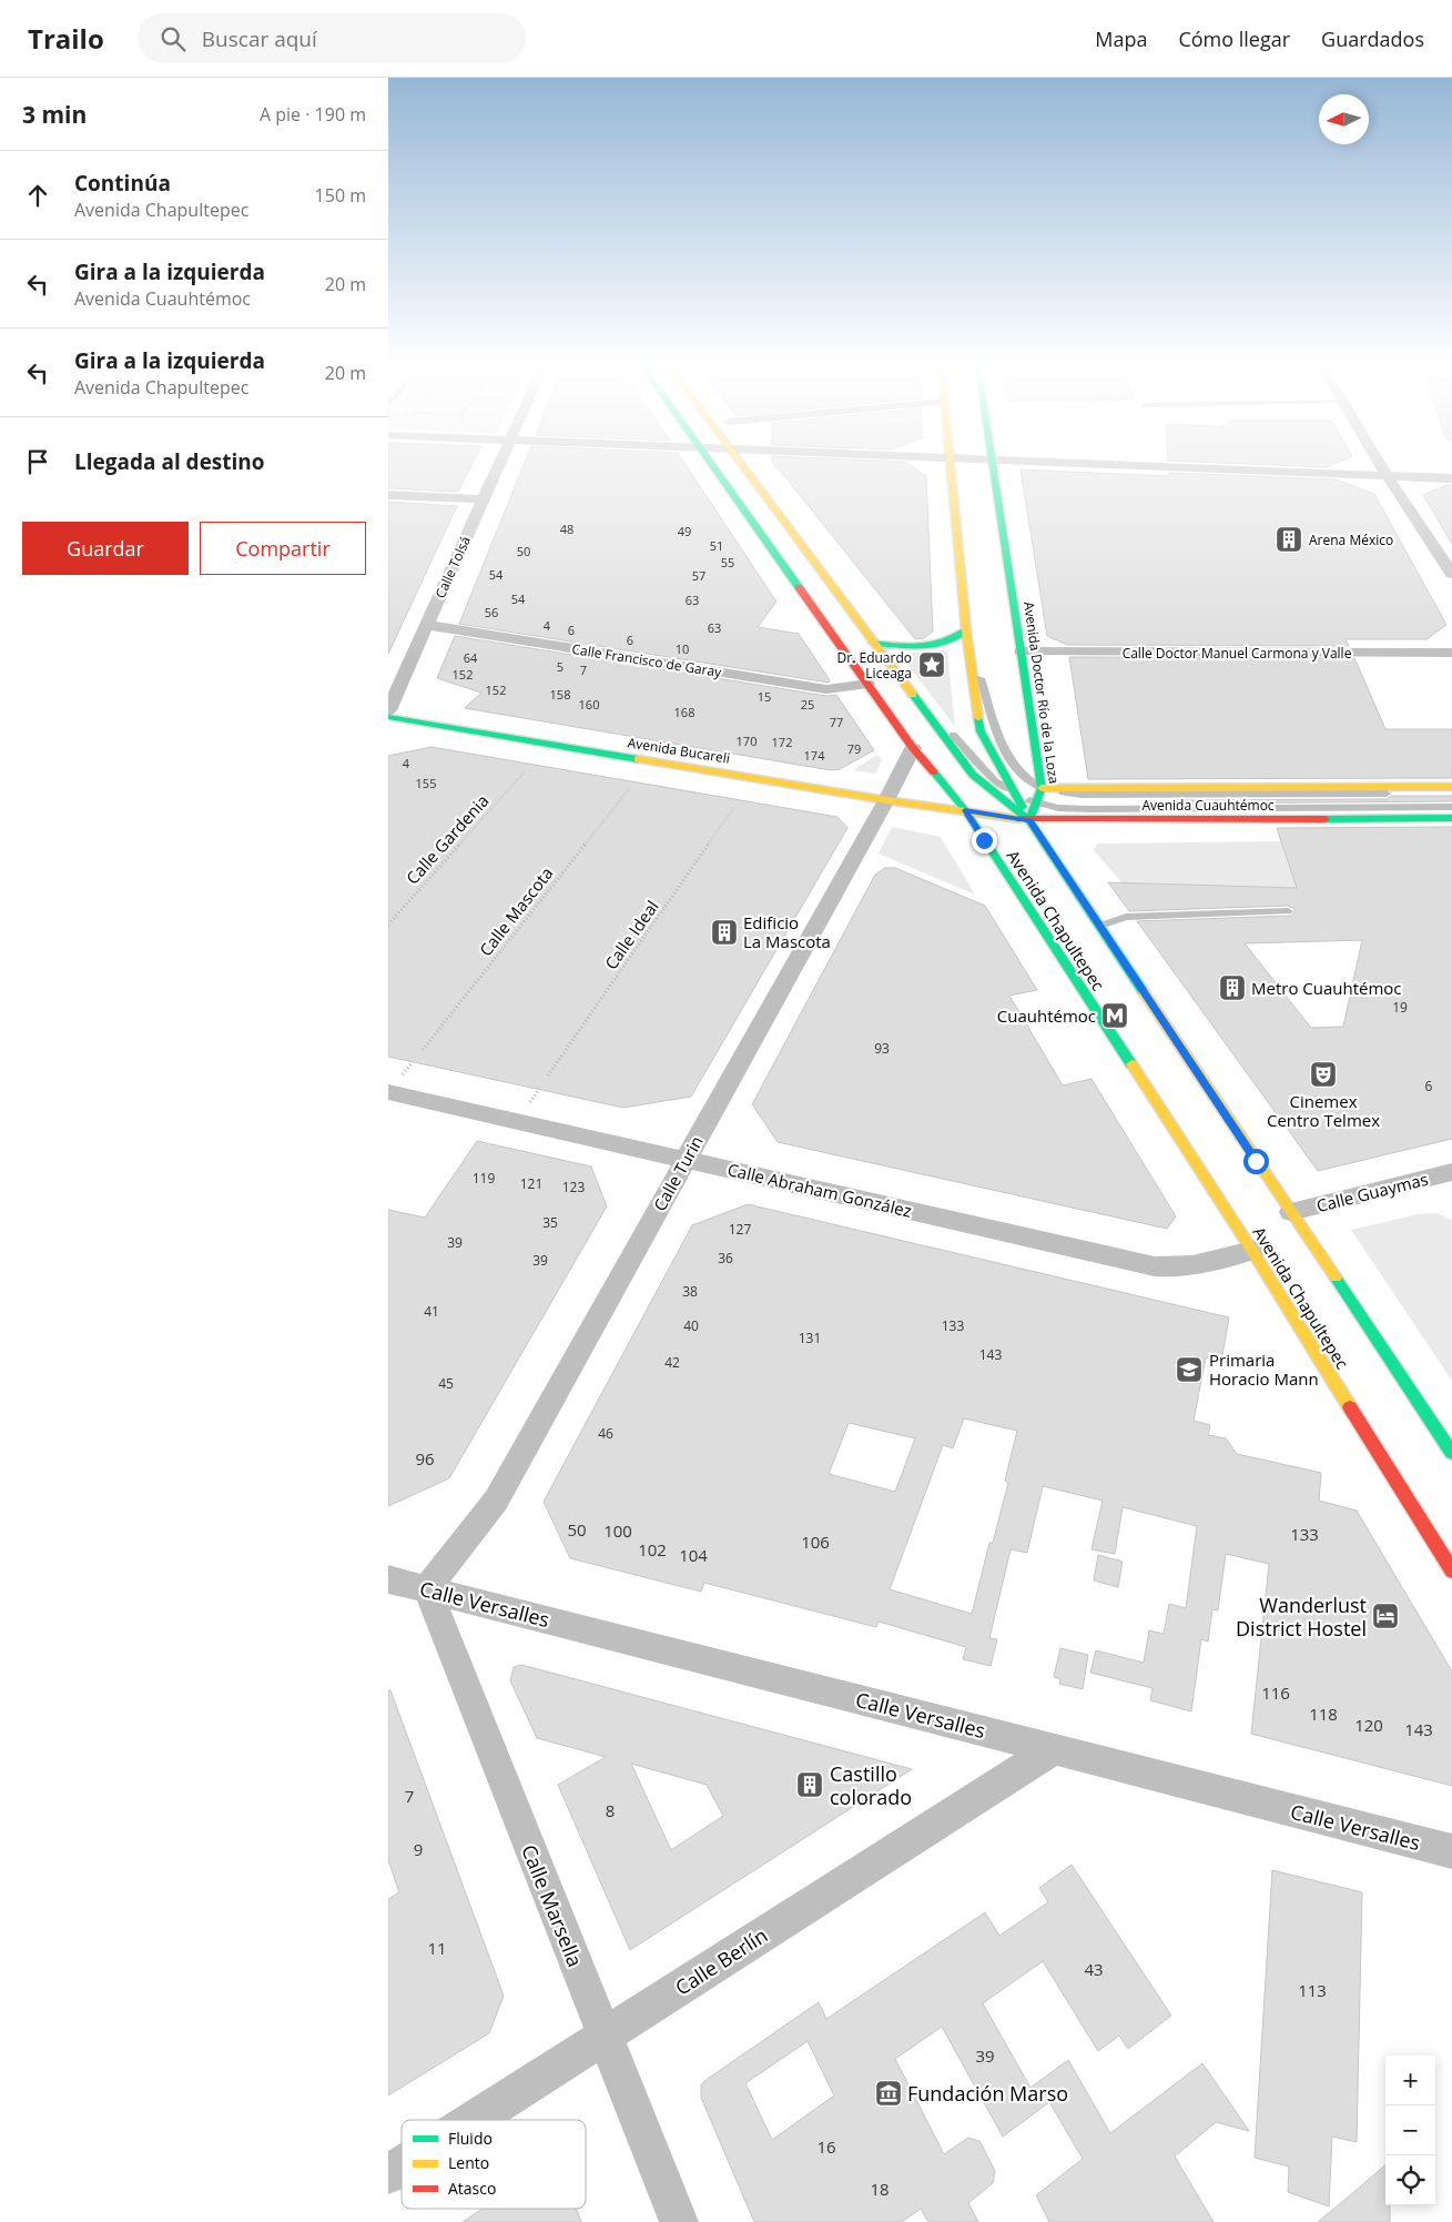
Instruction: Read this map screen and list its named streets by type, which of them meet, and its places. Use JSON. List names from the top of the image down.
{
  "streets": {
    "main road": [
      "Avenida Doctor Río de la Loza",
      "Avenida Bucareli",
      "Avenida Cuauhtémoc",
      "Avenida Chapultepec"
    ],
    "street": [
      "Calle Tolsá",
      "Calle Doctor Manuel Carmona y Valle",
      "Calle Francisco de Garay",
      "Calle Turin",
      "Calle Abraham González",
      "Calle Guaymas",
      "Calle Versalles",
      "Calle Marsella",
      "Calle Berlín"
    ],
    "path": ["Calle Gardenia", "Calle Mascota", "Calle Ideal"]
  },
  "crossings": [
    ["Calle Tolsá", "Calle Francisco de Garay"],
    ["Calle Doctor Manuel Carmona y Valle", "Avenida Doctor Río de la Loza"],
    ["Calle Francisco de Garay", "Avenida Chapultepec"],
    ["Avenida Doctor Río de la Loza", "Avenida Cuauhtémoc"],
    ["Avenida Doctor Río de la Loza", "Avenida Chapultepec"],
    ["Avenida Bucareli", "Avenida Cuauhtémoc"],
    ["Avenida Bucareli", "Avenida Chapultepec"],
    ["Avenida Bucareli", "Calle Turin"],
    ["Avenida Cuauhtémoc", "Avenida Chapultepec"],
    ["Avenida Chapultepec", "Calle Turin"],
    ["Avenida Chapultepec", "Calle Abraham González"],
    ["Avenida Chapultepec", "Calle Guaymas"],
    ["Calle Turin", "Calle Abraham González"],
    ["Calle Turin", "Calle Versalles"],
    ["Calle Turin", "Calle Marsella"],
    ["Calle Versalles", "Calle Marsella"],
    ["Calle Versalles", "Calle Berlín"],
    ["Calle Marsella", "Calle Berlín"]
  ],
  "places": {
    "building": [
      "Arena México",
      "Edificio La Mascota",
      "Metro Cuauhtémoc",
      "Castillo colorado"
    ],
    "place": ["Dr. Eduardo Liceaga"],
    "metro station": ["Cuauhtémoc"],
    "theatre": ["Cinemex Centro Telmex"],
    "school or university": ["Primaria Horacio Mann"],
    "hotel": ["Wanderlust District Hostel"],
    "museum": ["Fundación Marso"]
  },
  "house_numbers": [
    "48",
    "49",
    "51",
    "50",
    "55",
    "54",
    "57",
    "54",
    "63",
    "56",
    "4",
    "63",
    "6",
    "6",
    "10",
    "64",
    "5",
    "7",
    "152",
    "152",
    "158",
    "15",
    "160",
    "25",
    "168",
    "77",
    "170",
    "172",
    "79",
    "174",
    "4",
    "155",
    "19",
    "93",
    "6",
    "119",
    "121",
    "123",
    "35",
    "127",
    "39",
    "36",
    "39",
    "38",
    "41",
    "40",
    "133",
    "131",
    "143",
    "42",
    "45",
    "46",
    "96",
    "50",
    "100",
    "133",
    "106",
    "102",
    "104",
    "116",
    "118",
    "120",
    "143",
    "7",
    "8",
    "9",
    "11",
    "43",
    "113",
    "39",
    "16",
    "18"
  ],
  "legend": ["Fluido", "Lento", "Atasco"],
  "north": "left",
  "page": {
    "header": "Trailo",
    "search": "Buscar aquí",
    "nav": ["Mapa", "Cómo llegar", "Guardados"],
    "heading": ["3 min", "A pie · 190 m"],
    "list": [
      ["Continúa", "Avenida Chapultepec", "150 m"],
      ["Gira a la izquierda", "Avenida Cuauhtémoc", "20 m"],
      ["Gira a la izquierda", "Avenida Chapultepec", "20 m"],
      "Llegada al destino"
    ],
    "buttons": ["Guardar", "Compartir"],
    "map_buttons": ["+", "−"]
  }
}
